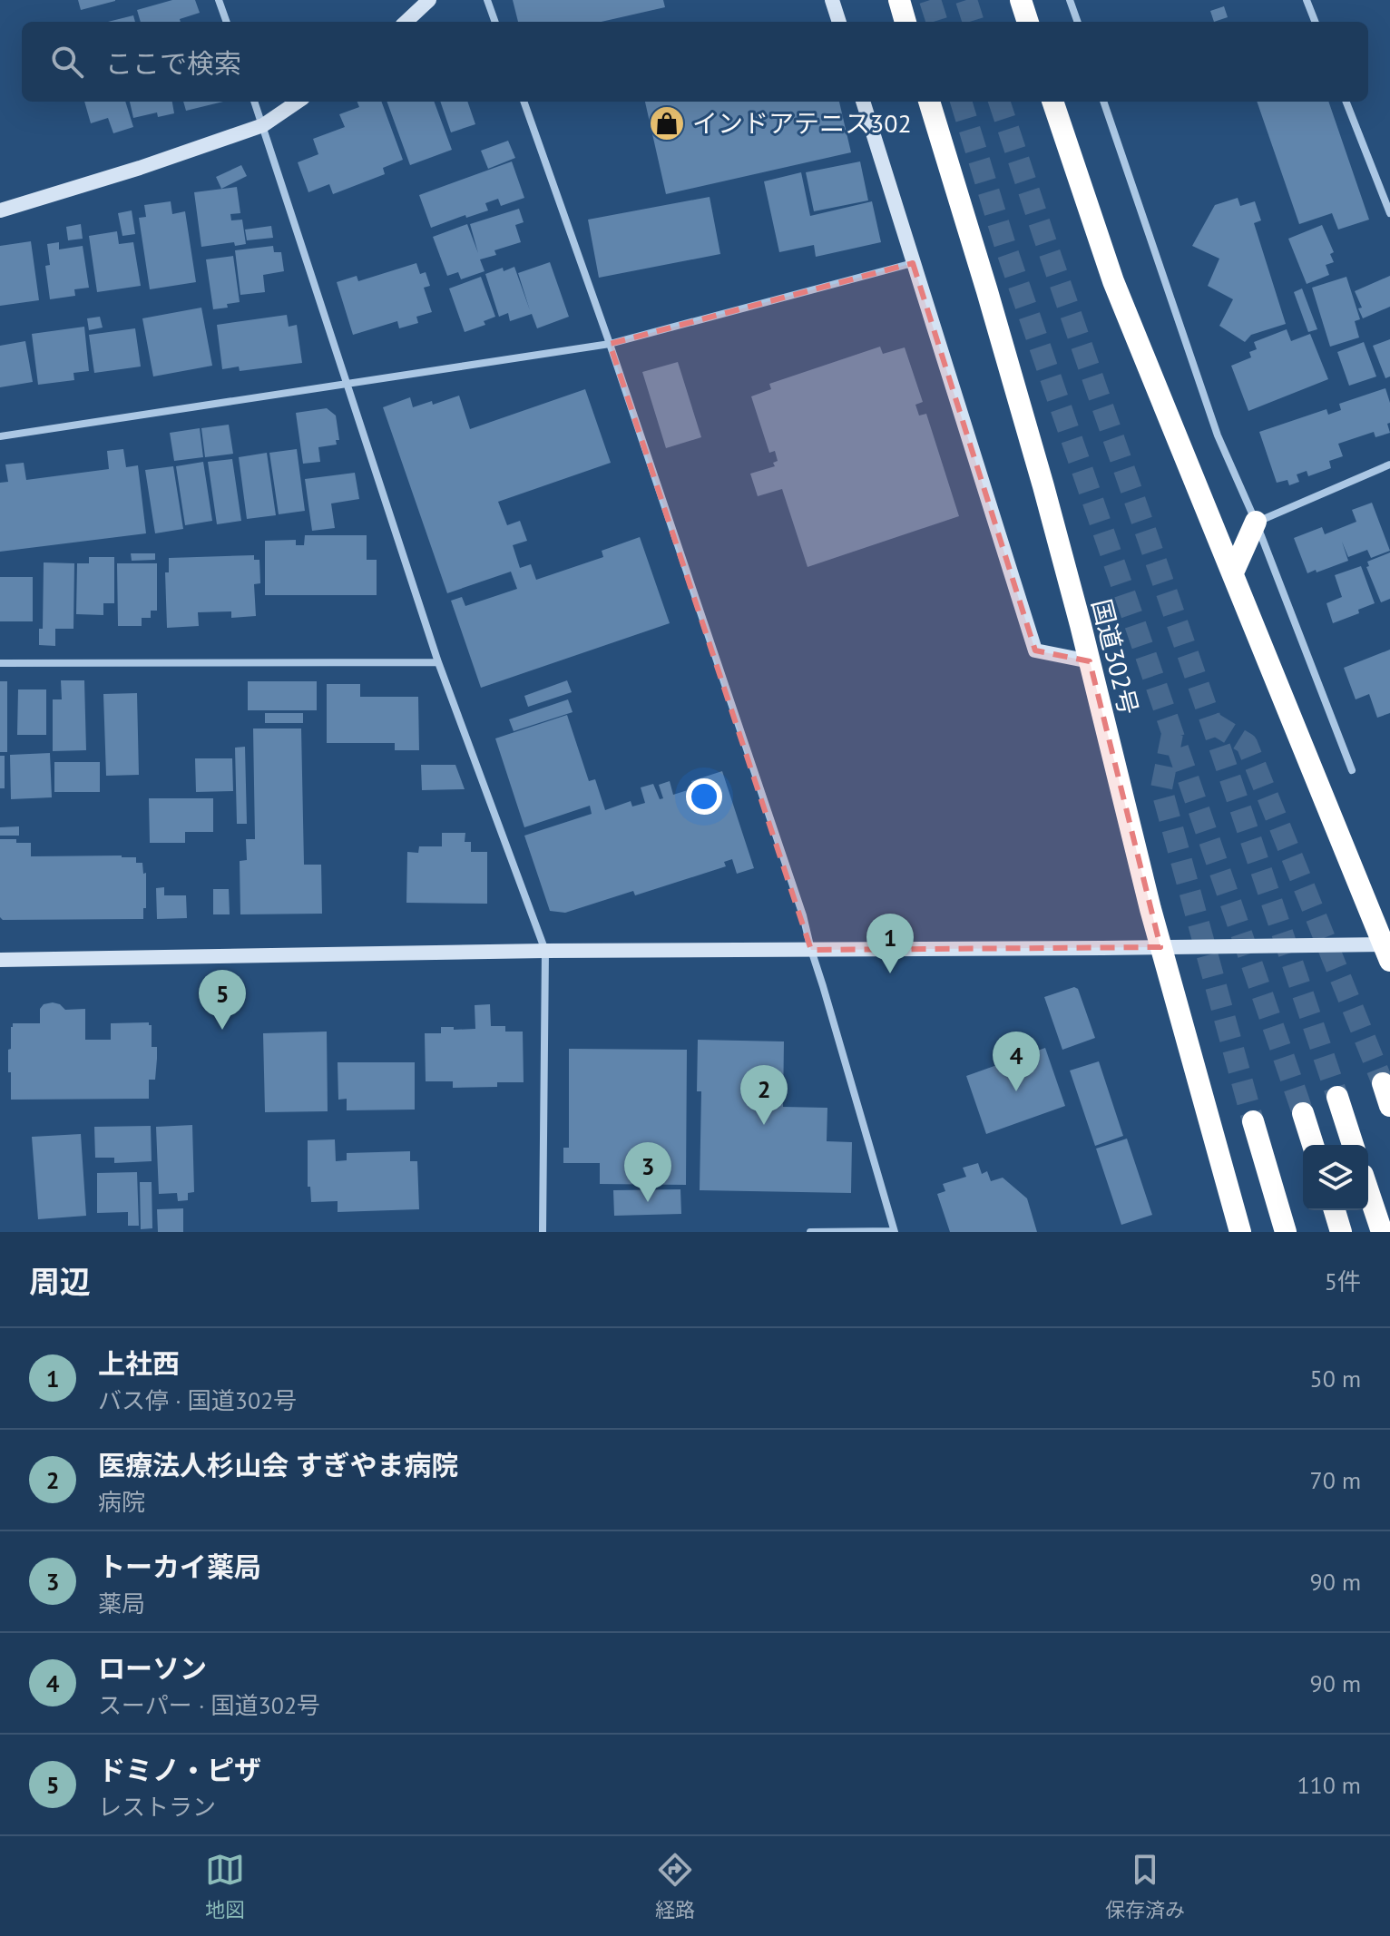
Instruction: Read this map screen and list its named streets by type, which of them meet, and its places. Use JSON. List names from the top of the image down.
{
  "streets": {
    "highway": ["国道302号"]
  },
  "places": {
    "shop": ["インドアテニス302"]
  },
  "page": {
    "search": "ここで検索",
    "pins": [
      "1",
      "5",
      "4",
      "2",
      "3"
    ],
    "heading": ["周辺", "5件"],
    "list": [
      {
        "mark": "1",
        "name": "上社西",
        "note": "バス停 · 国道302号",
        "value": "50 m"
      },
      {
        "mark": "2",
        "name": "医療法人杉山会 すぎやま病院",
        "note": "病院",
        "value": "70 m"
      },
      {
        "mark": "3",
        "name": "トーカイ薬局",
        "note": "薬局",
        "value": "90 m"
      },
      {
        "mark": "4",
        "name": "ローソン",
        "note": "スーパー · 国道302号",
        "value": "90 m"
      },
      {
        "mark": "5",
        "name": "ドミノ・ピザ",
        "note": "レストラン",
        "value": "110 m"
      }
    ],
    "nav": ["地図", "経路", "保存済み"]
  }
}
